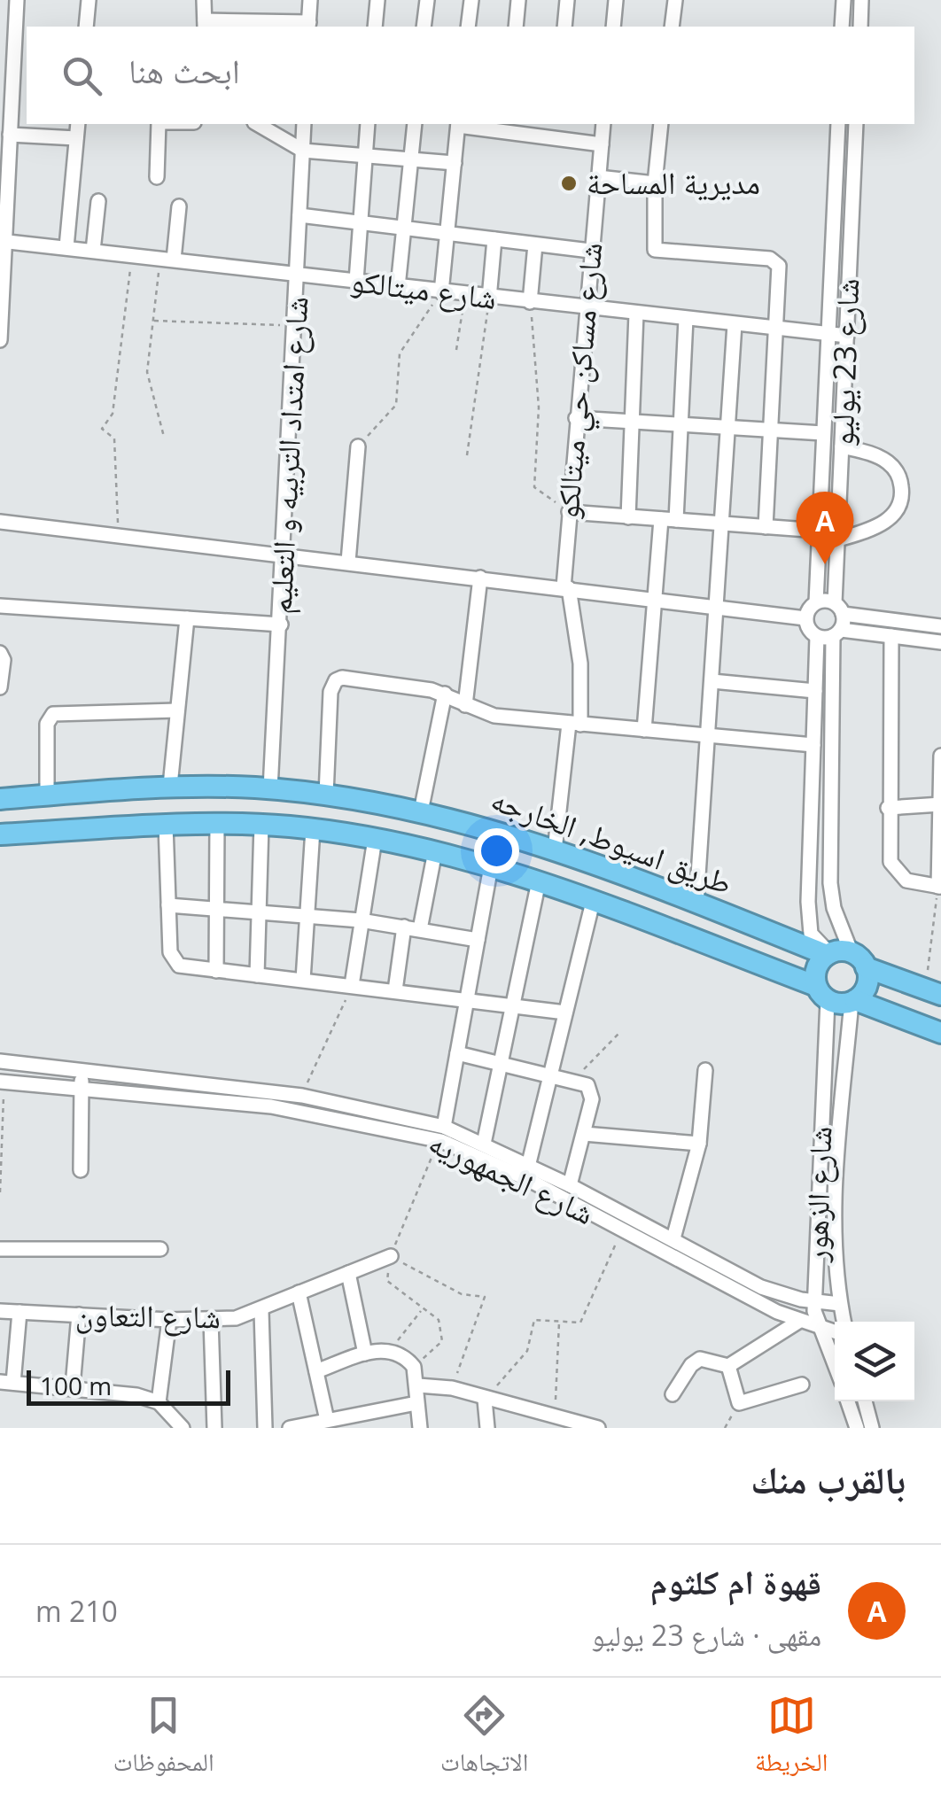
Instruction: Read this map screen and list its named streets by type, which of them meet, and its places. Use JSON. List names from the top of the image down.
{
  "streets": {
    "highway": ["طريق اسيوط, الخارجه"],
    "street": [
      "شارع ميتالكو",
      "شارع 23 يوليو",
      "شارع مساكن حي ميتالكو",
      "شارع امتداد التربيه و التعليم",
      "شارع الجمهوريه",
      "شارع الزهور",
      "شارع التعاون"
    ]
  },
  "crossings": [
    ["شارع ميتالكو", "شارع 23 يوليو"],
    ["شارع ميتالكو", "شارع مساكن حي ميتالكو"],
    ["شارع ميتالكو", "شارع امتداد التربيه و التعليم"],
    ["شارع مساكن حي ميتالكو", "طريق اسيوط, الخارجه"],
    ["شارع امتداد التربيه و التعليم", "طريق اسيوط, الخارجه"],
    ["طريق اسيوط, الخارجه", "شارع الزهور"],
    ["شارع الجمهوريه", "شارع الزهور"]
  ],
  "places": ["مديرية المساحة"],
  "scale_bar": "100 m",
  "page": {
    "search": "ابحث هنا",
    "pins": "A",
    "scale": "100 m",
    "heading": "بالقرب منك",
    "list": [
      {
        "mark": "A",
        "name": "قهوة ام كلثوم",
        "note": "مقهى · شارع 23 يوليو",
        "value": "210 m"
      }
    ],
    "nav": ["الخريطة", "الاتجاهات", "المحفوظات"]
  }
}
